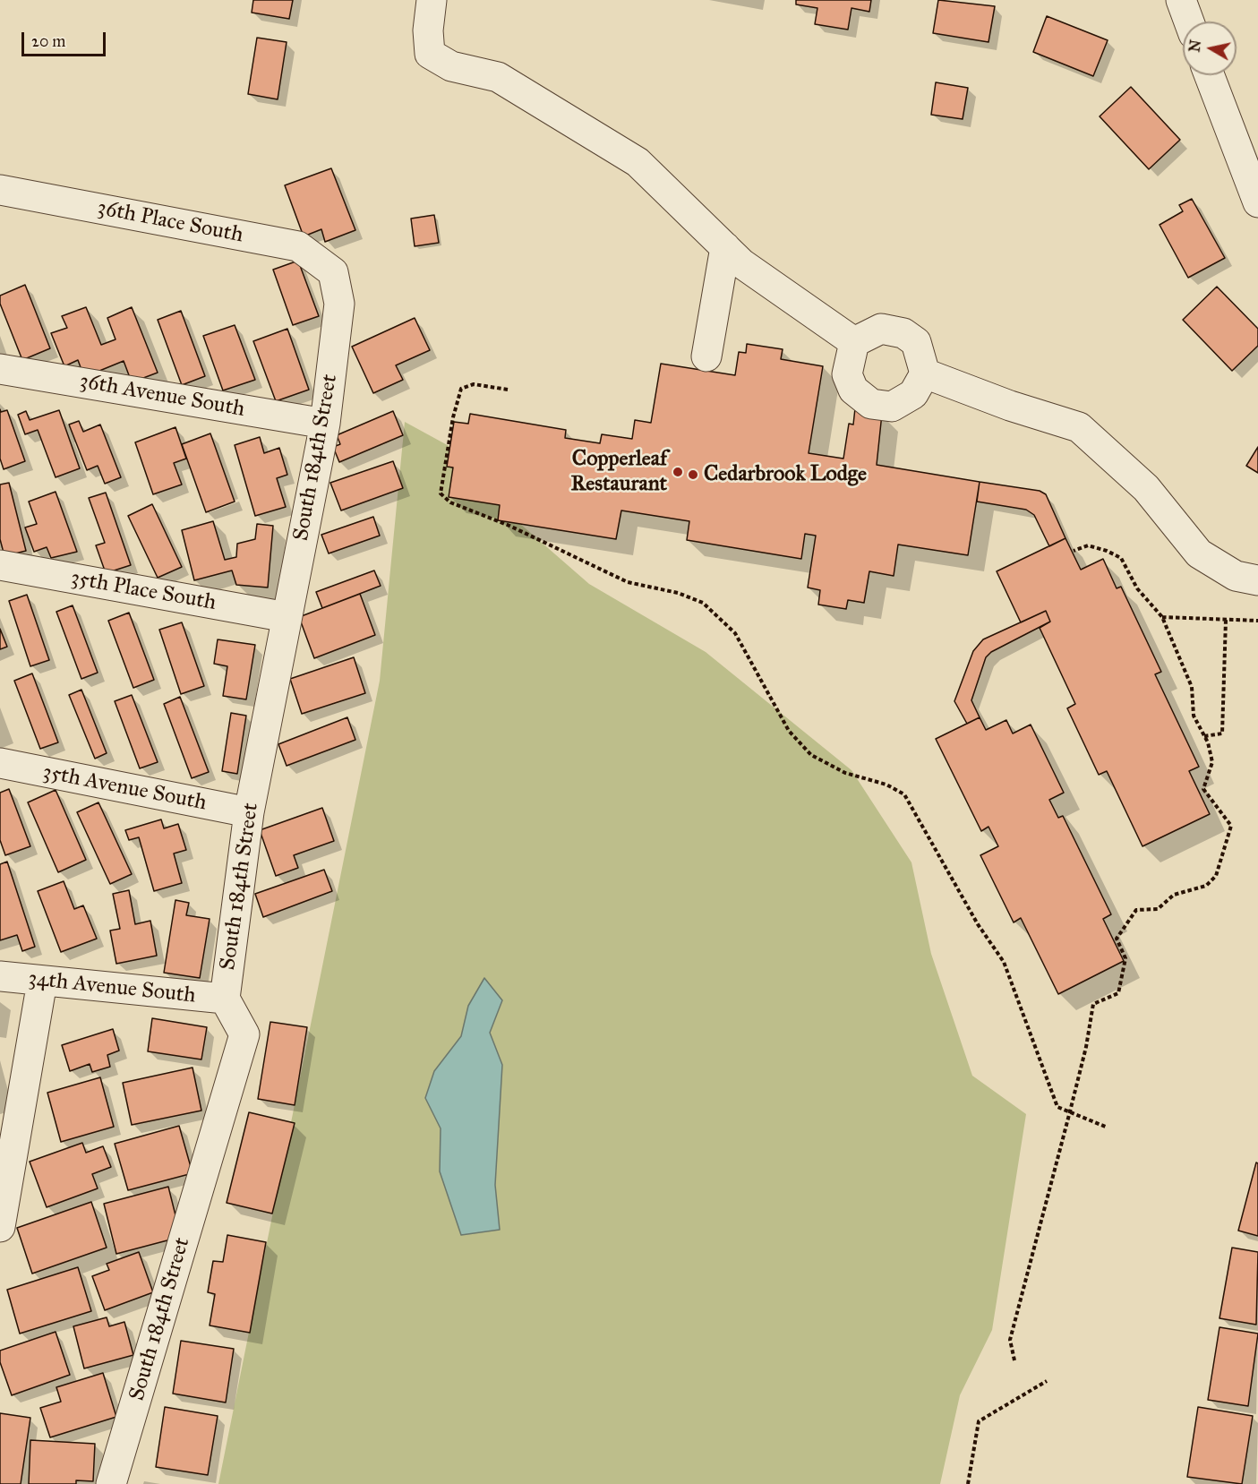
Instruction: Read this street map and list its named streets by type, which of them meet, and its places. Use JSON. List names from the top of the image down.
{
  "streets": {
    "street": [
      "36th Place South",
      "36th Avenue South",
      "South 184th Street",
      "35th Place South",
      "35th Avenue South",
      "34th Avenue South"
    ]
  },
  "crossings": [
    ["36th Place South", "South 184th Street"],
    ["36th Avenue South", "South 184th Street"],
    ["South 184th Street", "35th Place South"],
    ["South 184th Street", "35th Avenue South"],
    ["South 184th Street", "34th Avenue South"]
  ],
  "places": ["Copperleaf Restaurant", "Cedarbrook Lodge"],
  "scale_bar": "20 m",
  "north": "left"
}
